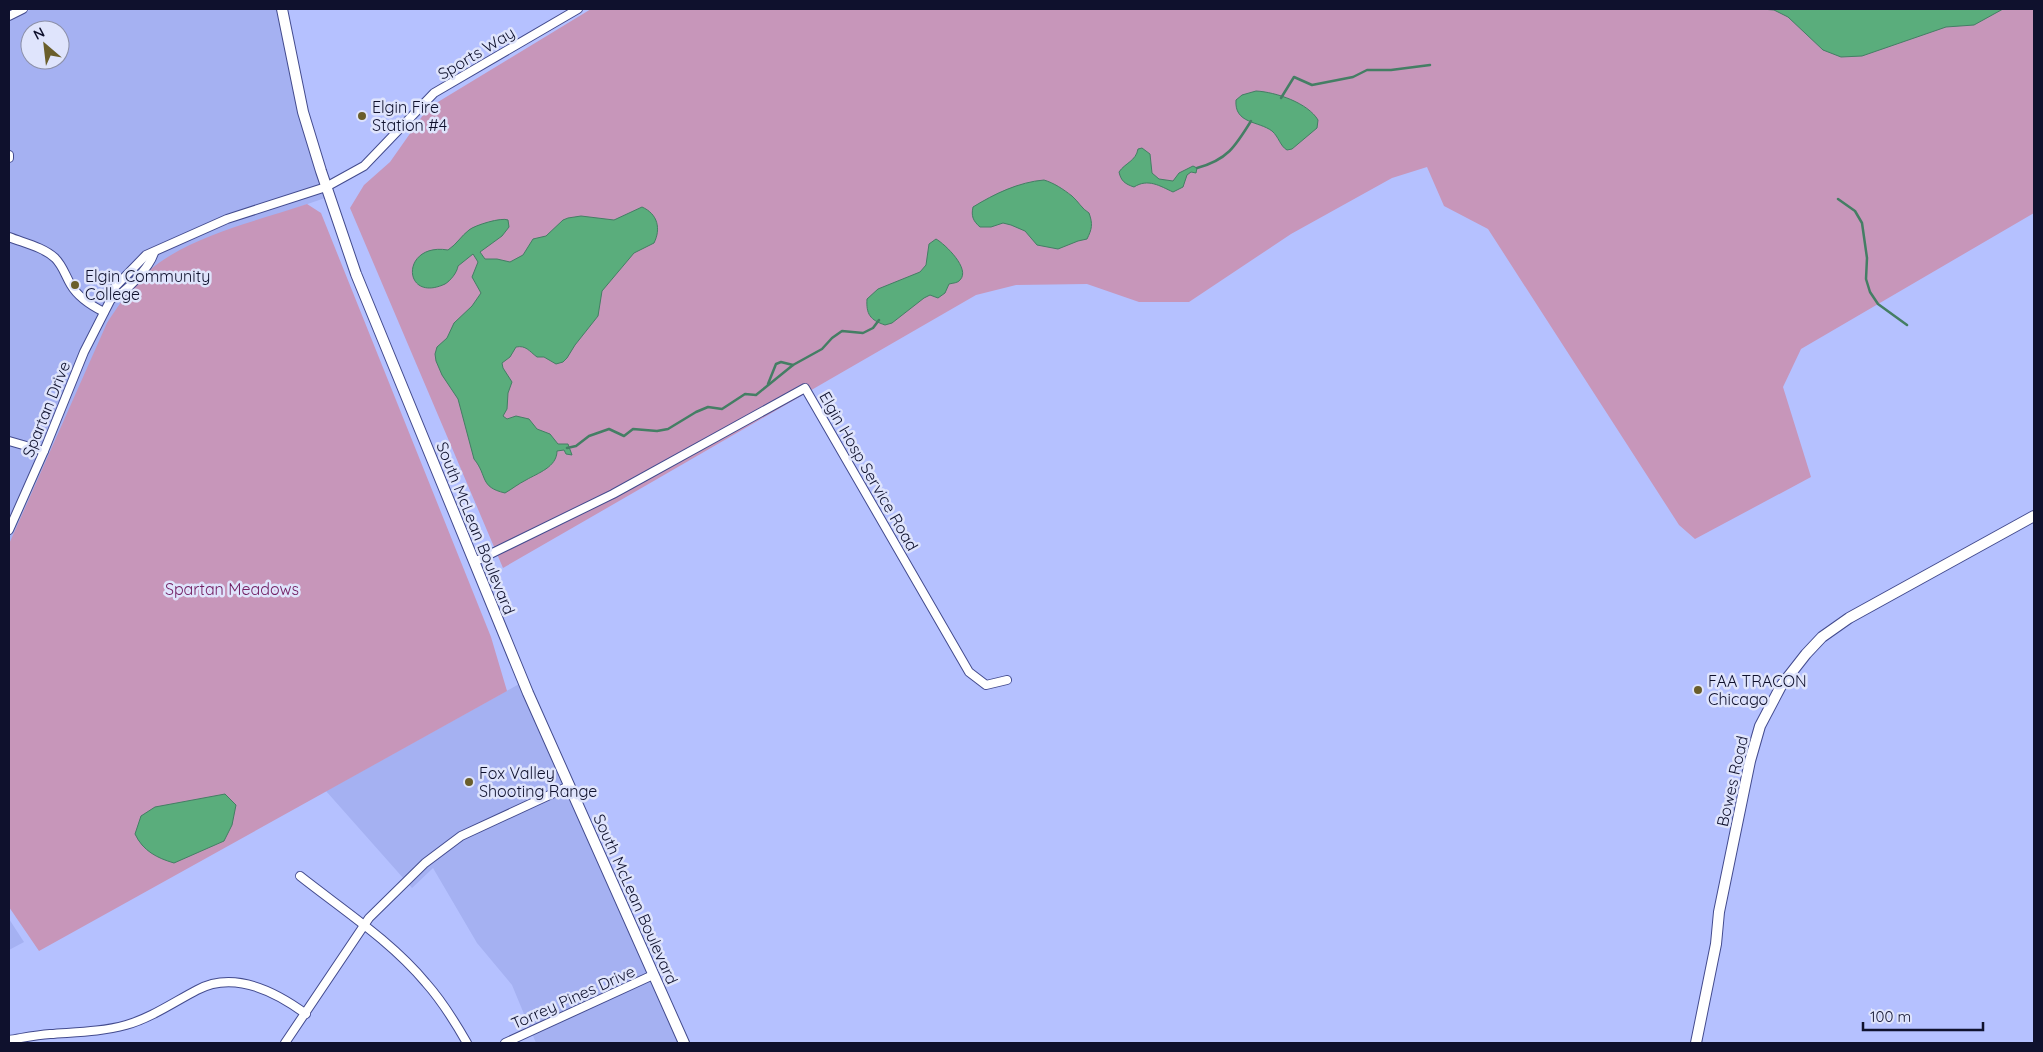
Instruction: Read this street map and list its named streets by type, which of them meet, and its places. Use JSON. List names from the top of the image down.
{
  "streets": {
    "main road": ["South McLean Boulevard", "Bowes Road"],
    "street": [
      "Sports Way",
      "Spartan Drive",
      "Elgin Hosp Service Road",
      "Torrey Pines Drive"
    ]
  },
  "crossings": [
    ["Sports Way", "Spartan Drive"],
    ["Sports Way", "South McLean Boulevard"],
    ["Spartan Drive", "South McLean Boulevard"],
    ["Elgin Hosp Service Road", "South McLean Boulevard"],
    ["South McLean Boulevard", "Torrey Pines Drive"]
  ],
  "parks": ["Spartan Meadows"],
  "places": [
    "Elgin Fire Station #4",
    "Elgin Community College",
    "FAA TRACON Chicago",
    "Fox Valley Shooting Range"
  ],
  "scale_bar": "100 m",
  "north": "top left"
}
